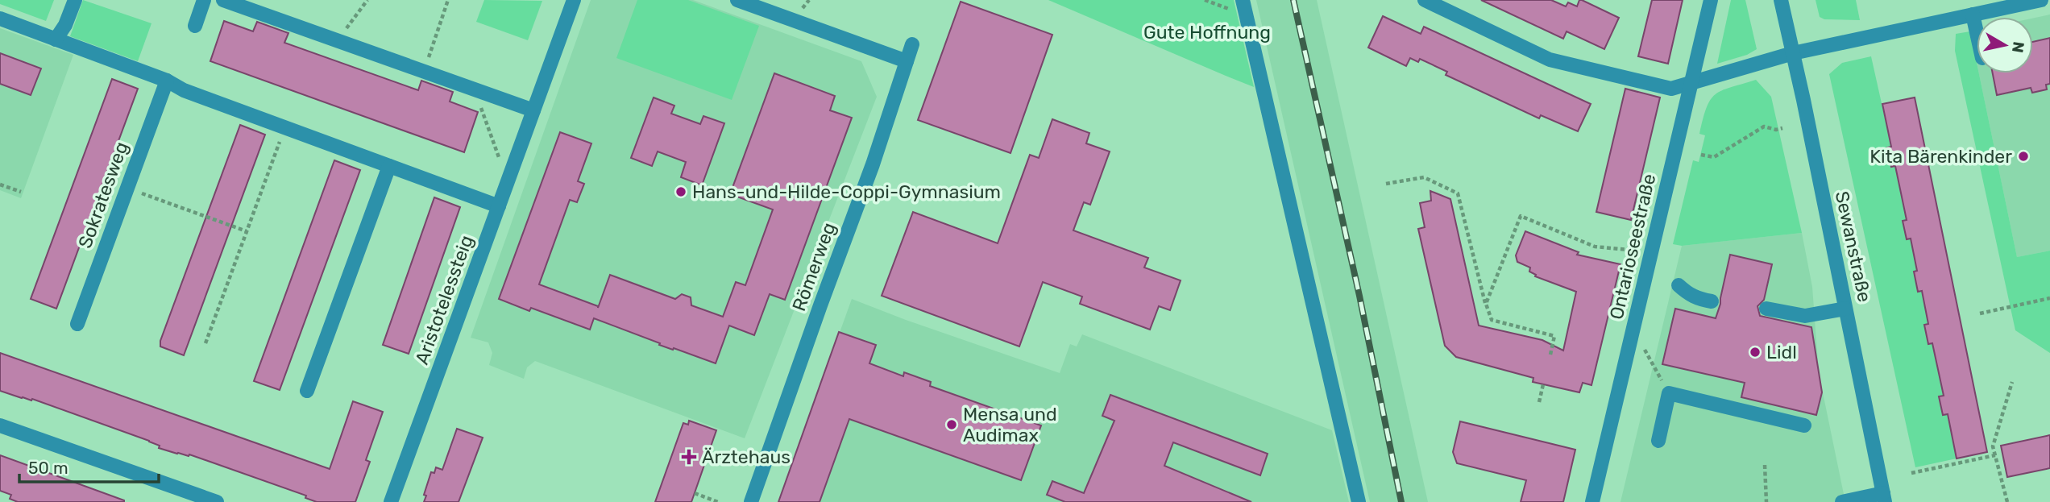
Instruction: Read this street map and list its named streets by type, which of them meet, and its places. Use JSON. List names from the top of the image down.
{
  "streets": {
    "street": [
      "Sokratesweg",
      "Ontarioseestraße",
      "Sewanstraße",
      "Römerweg",
      "Aristotelessteig"
    ]
  },
  "parks": ["Gute Hoffnung"],
  "places": {
    "other": [
      "Kita Bärenkinder",
      "Hans-und-Hilde-Coppi-Gymnasium",
      "Lidl",
      "Mensa und Audimax"
    ],
    "health": ["Ärztehaus"]
  },
  "scale_bar": "50 m",
  "north": "right"
}
